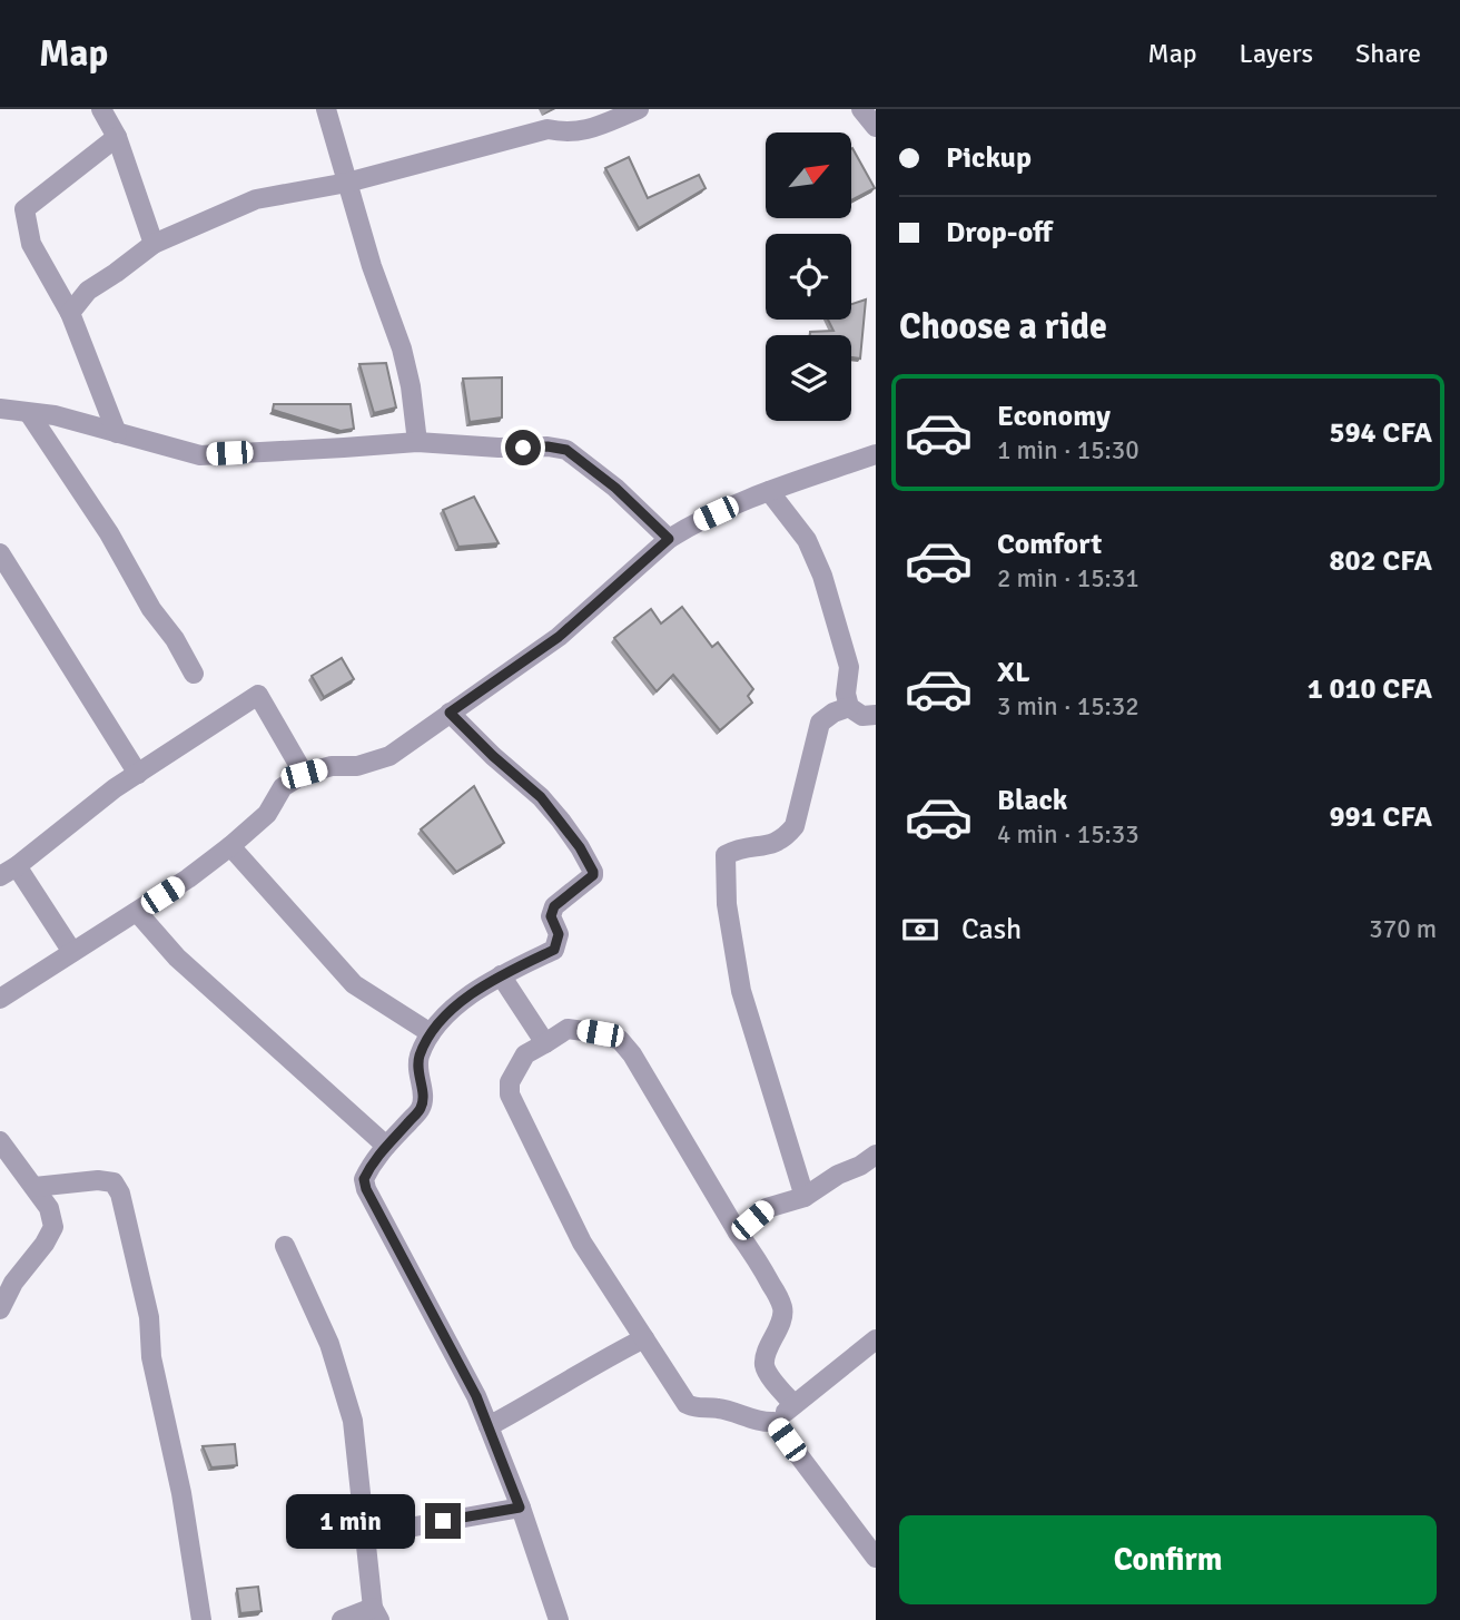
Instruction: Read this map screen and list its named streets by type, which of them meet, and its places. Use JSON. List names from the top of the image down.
{
  "north": "top right",
  "page": {
    "header": "Map",
    "nav": ["Map", "Layers", "Share"],
    "banner": ["Pickup", "Drop-off"],
    "heading": "Choose a ride",
    "list": [
      {
        "name": "Economy",
        "note": "1 min · 15:30",
        "value": "594 CFA"
      },
      {
        "name": "Comfort",
        "note": "2 min · 15:31",
        "value": "802 CFA"
      },
      {
        "name": "XL",
        "note": "3 min · 15:32",
        "value": "1 010 CFA"
      },
      {
        "name": "Black",
        "note": "4 min · 15:33",
        "value": "991 CFA"
      }
    ],
    "pay": ["Cash", "370 m"],
    "bubble": "1 min",
    "buttons": "Confirm"
  }
}
